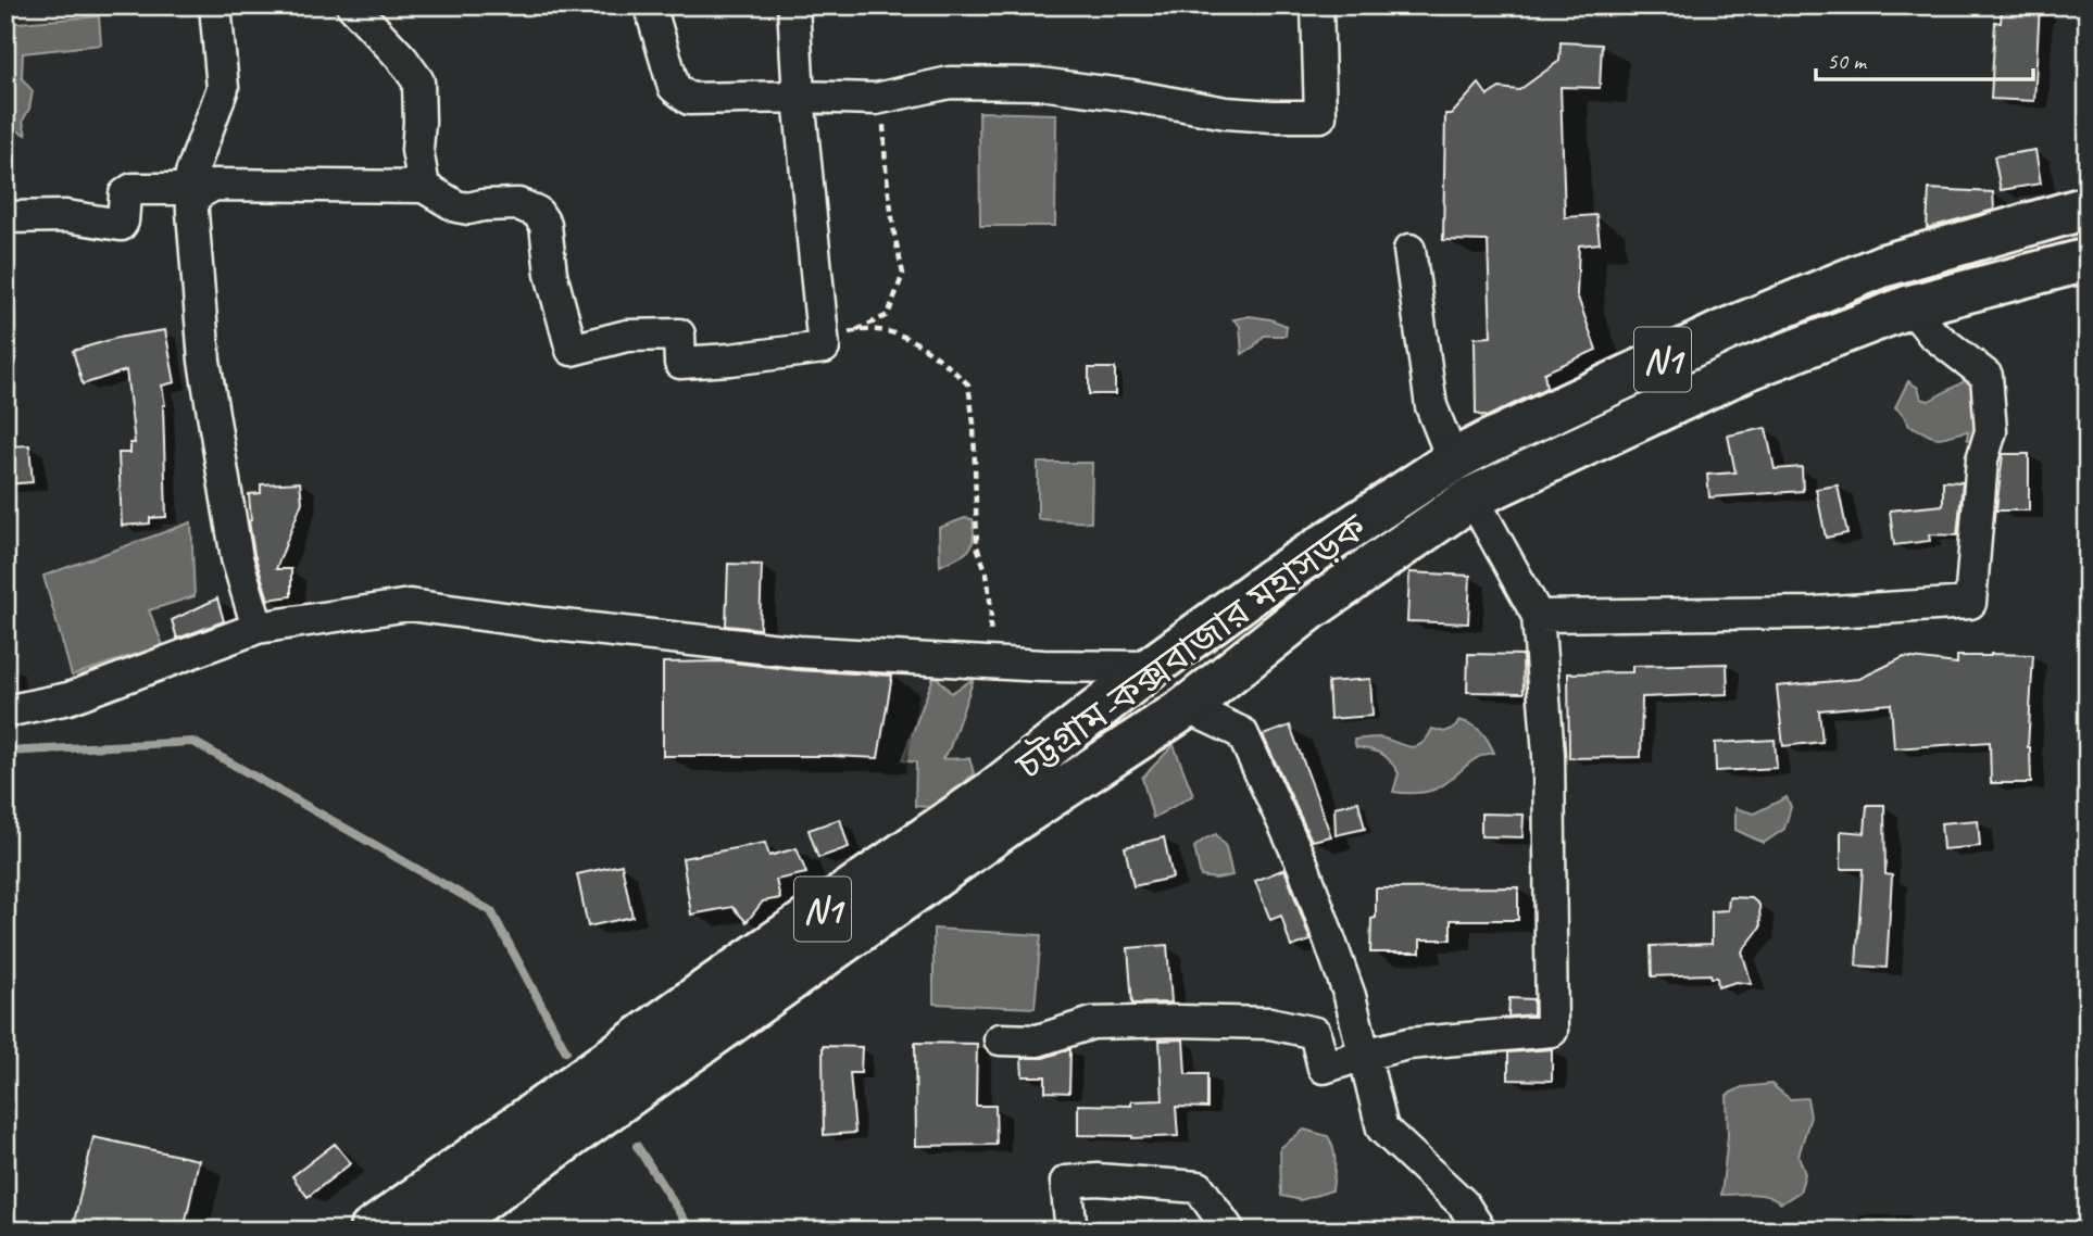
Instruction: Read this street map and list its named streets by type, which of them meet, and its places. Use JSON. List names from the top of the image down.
{
  "streets": {
    "highway": ["N1", "চট্টগ্রাম-কক্সবাজার মহাসড়ক"]
  },
  "scale_bar": "50 m"
}
